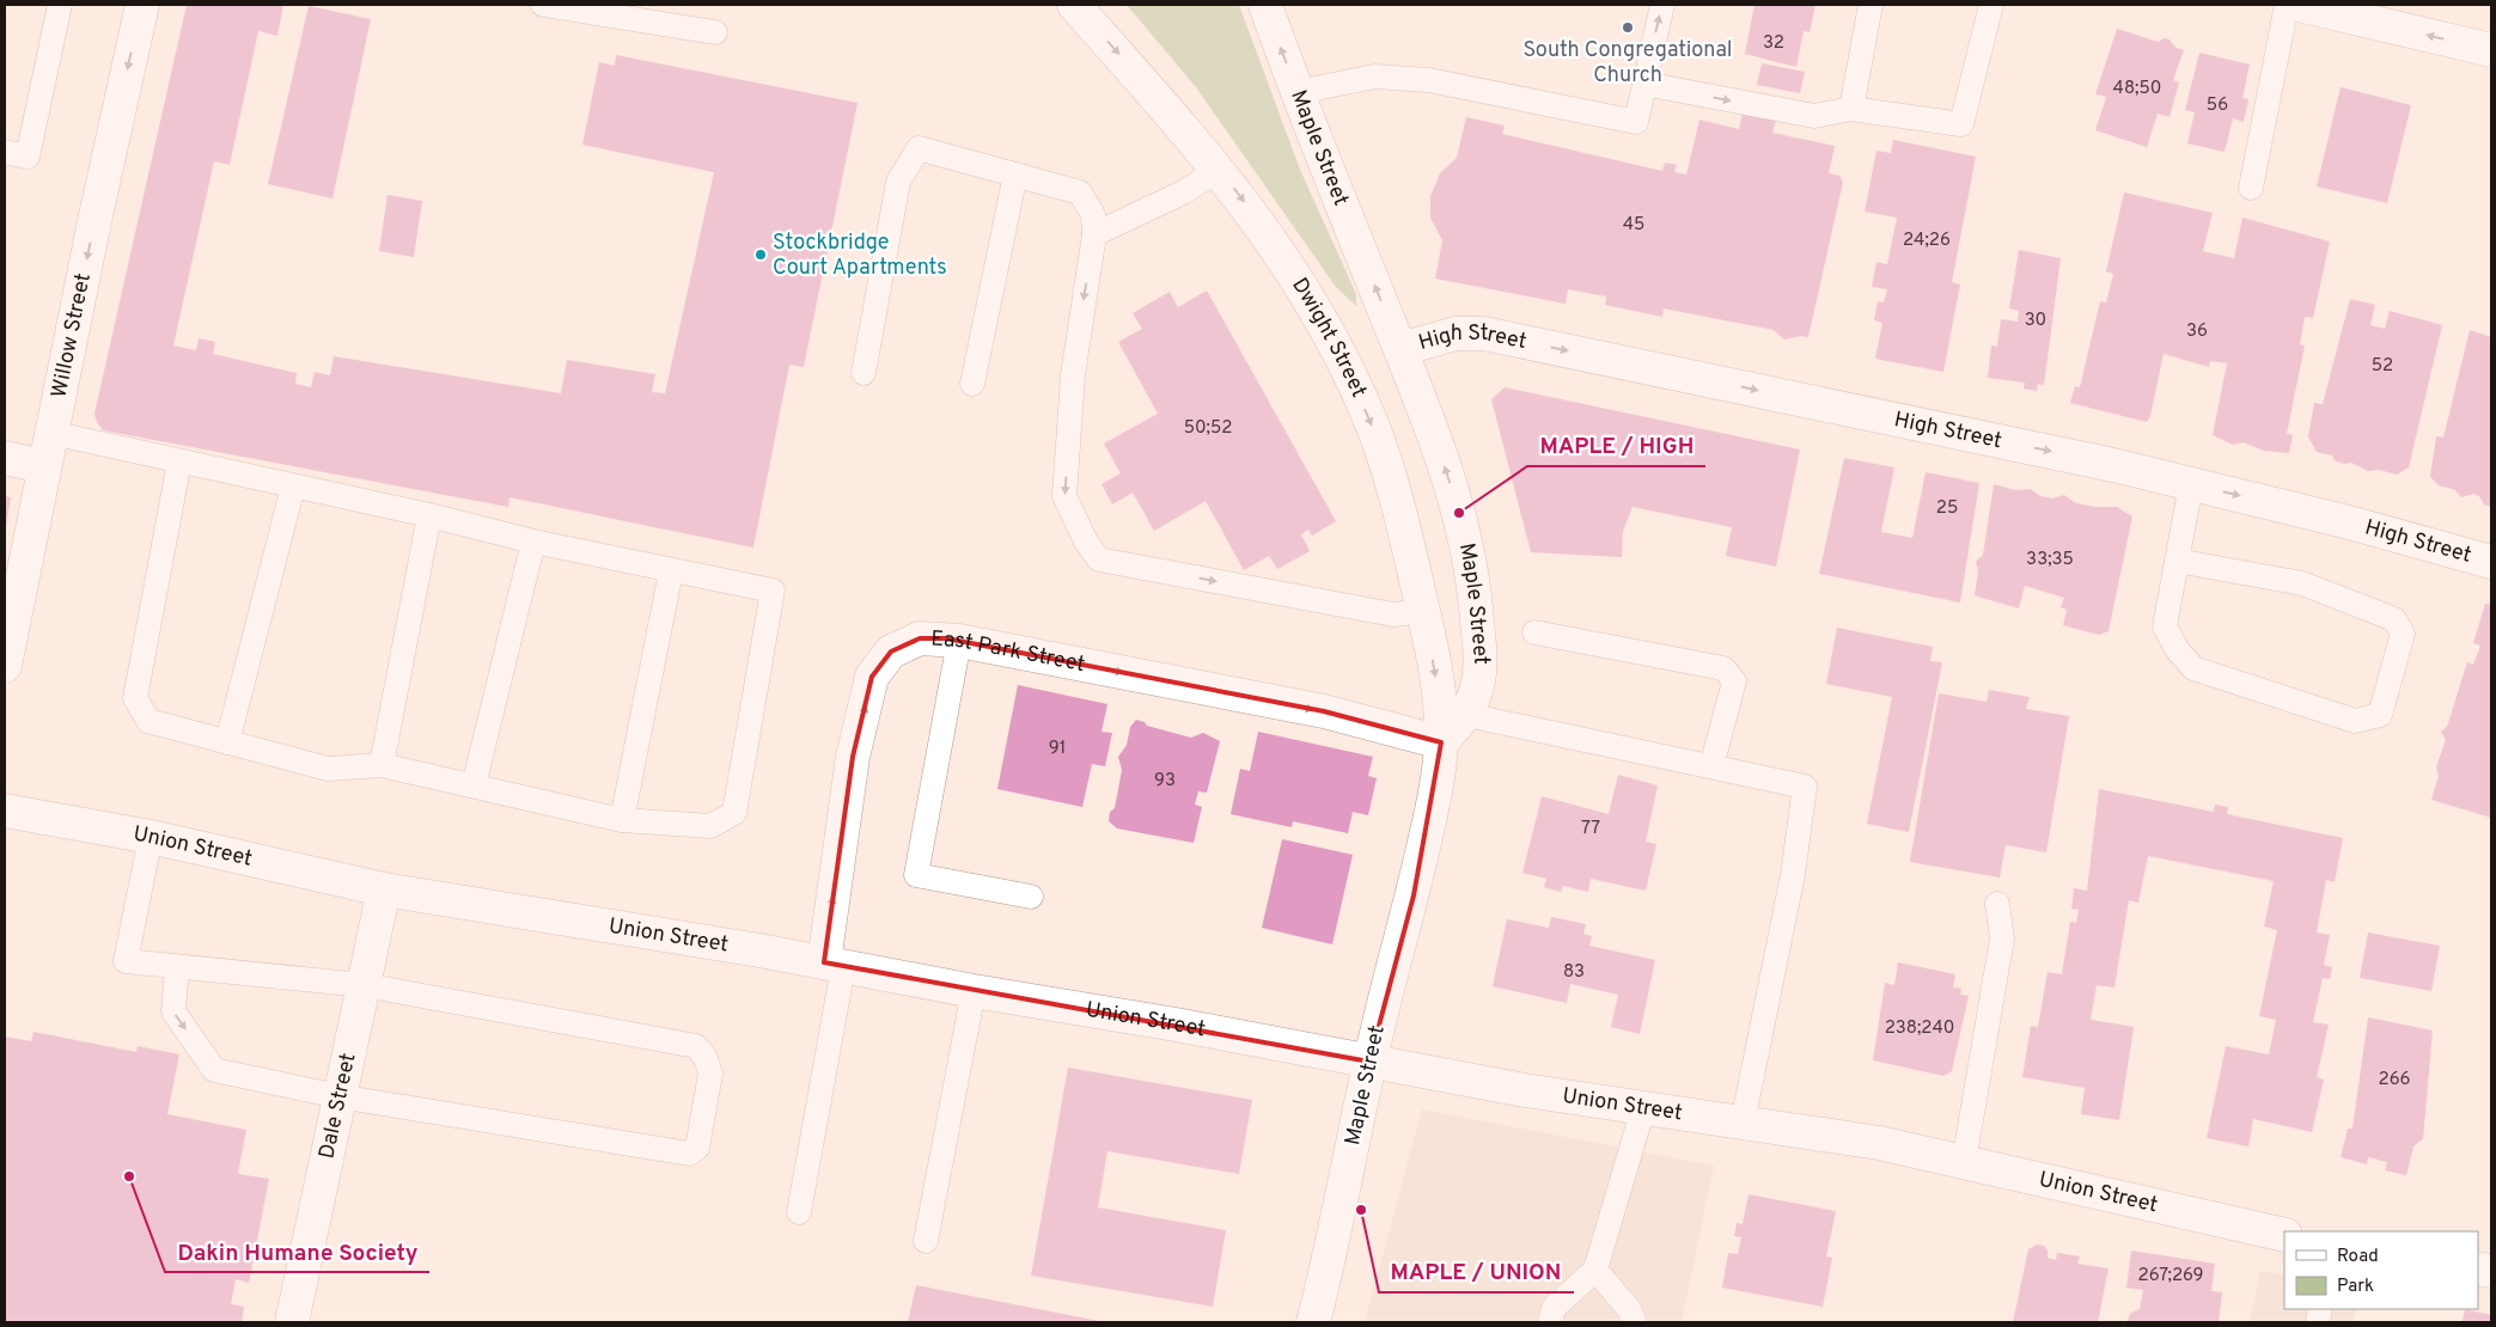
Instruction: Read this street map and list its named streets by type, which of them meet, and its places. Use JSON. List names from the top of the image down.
{
  "streets": {
    "street": [
      "Maple Street",
      "Willow Street",
      "Dwight Street",
      "High Street",
      "East Park Street",
      "Union Street",
      "Dale Street"
    ]
  },
  "crossings": [
    ["Maple Street", "Dwight Street"],
    ["Maple Street", "High Street"],
    ["Maple Street", "East Park Street"],
    ["Maple Street", "Union Street"],
    ["Dwight Street", "East Park Street"],
    ["East Park Street", "Union Street"],
    ["Union Street", "Dale Street"]
  ],
  "one_way": [
    "Maple Street",
    "Willow Street",
    "Dwight Street",
    "High Street"
  ],
  "places": [
    "South Congregational Church",
    "Stockbridge Court Apartments",
    "MAPLE / HIGH",
    "Dakin Humane Society",
    "MAPLE / UNION"
  ],
  "house_numbers": [
    "32",
    "48;50",
    "56",
    "45",
    "24;26",
    "30",
    "36",
    "52",
    "50;52",
    "25",
    "33;35",
    "91",
    "93",
    "77",
    "83",
    "238;240",
    "266",
    "267;269"
  ],
  "legend": ["Road", "Park"]
}
